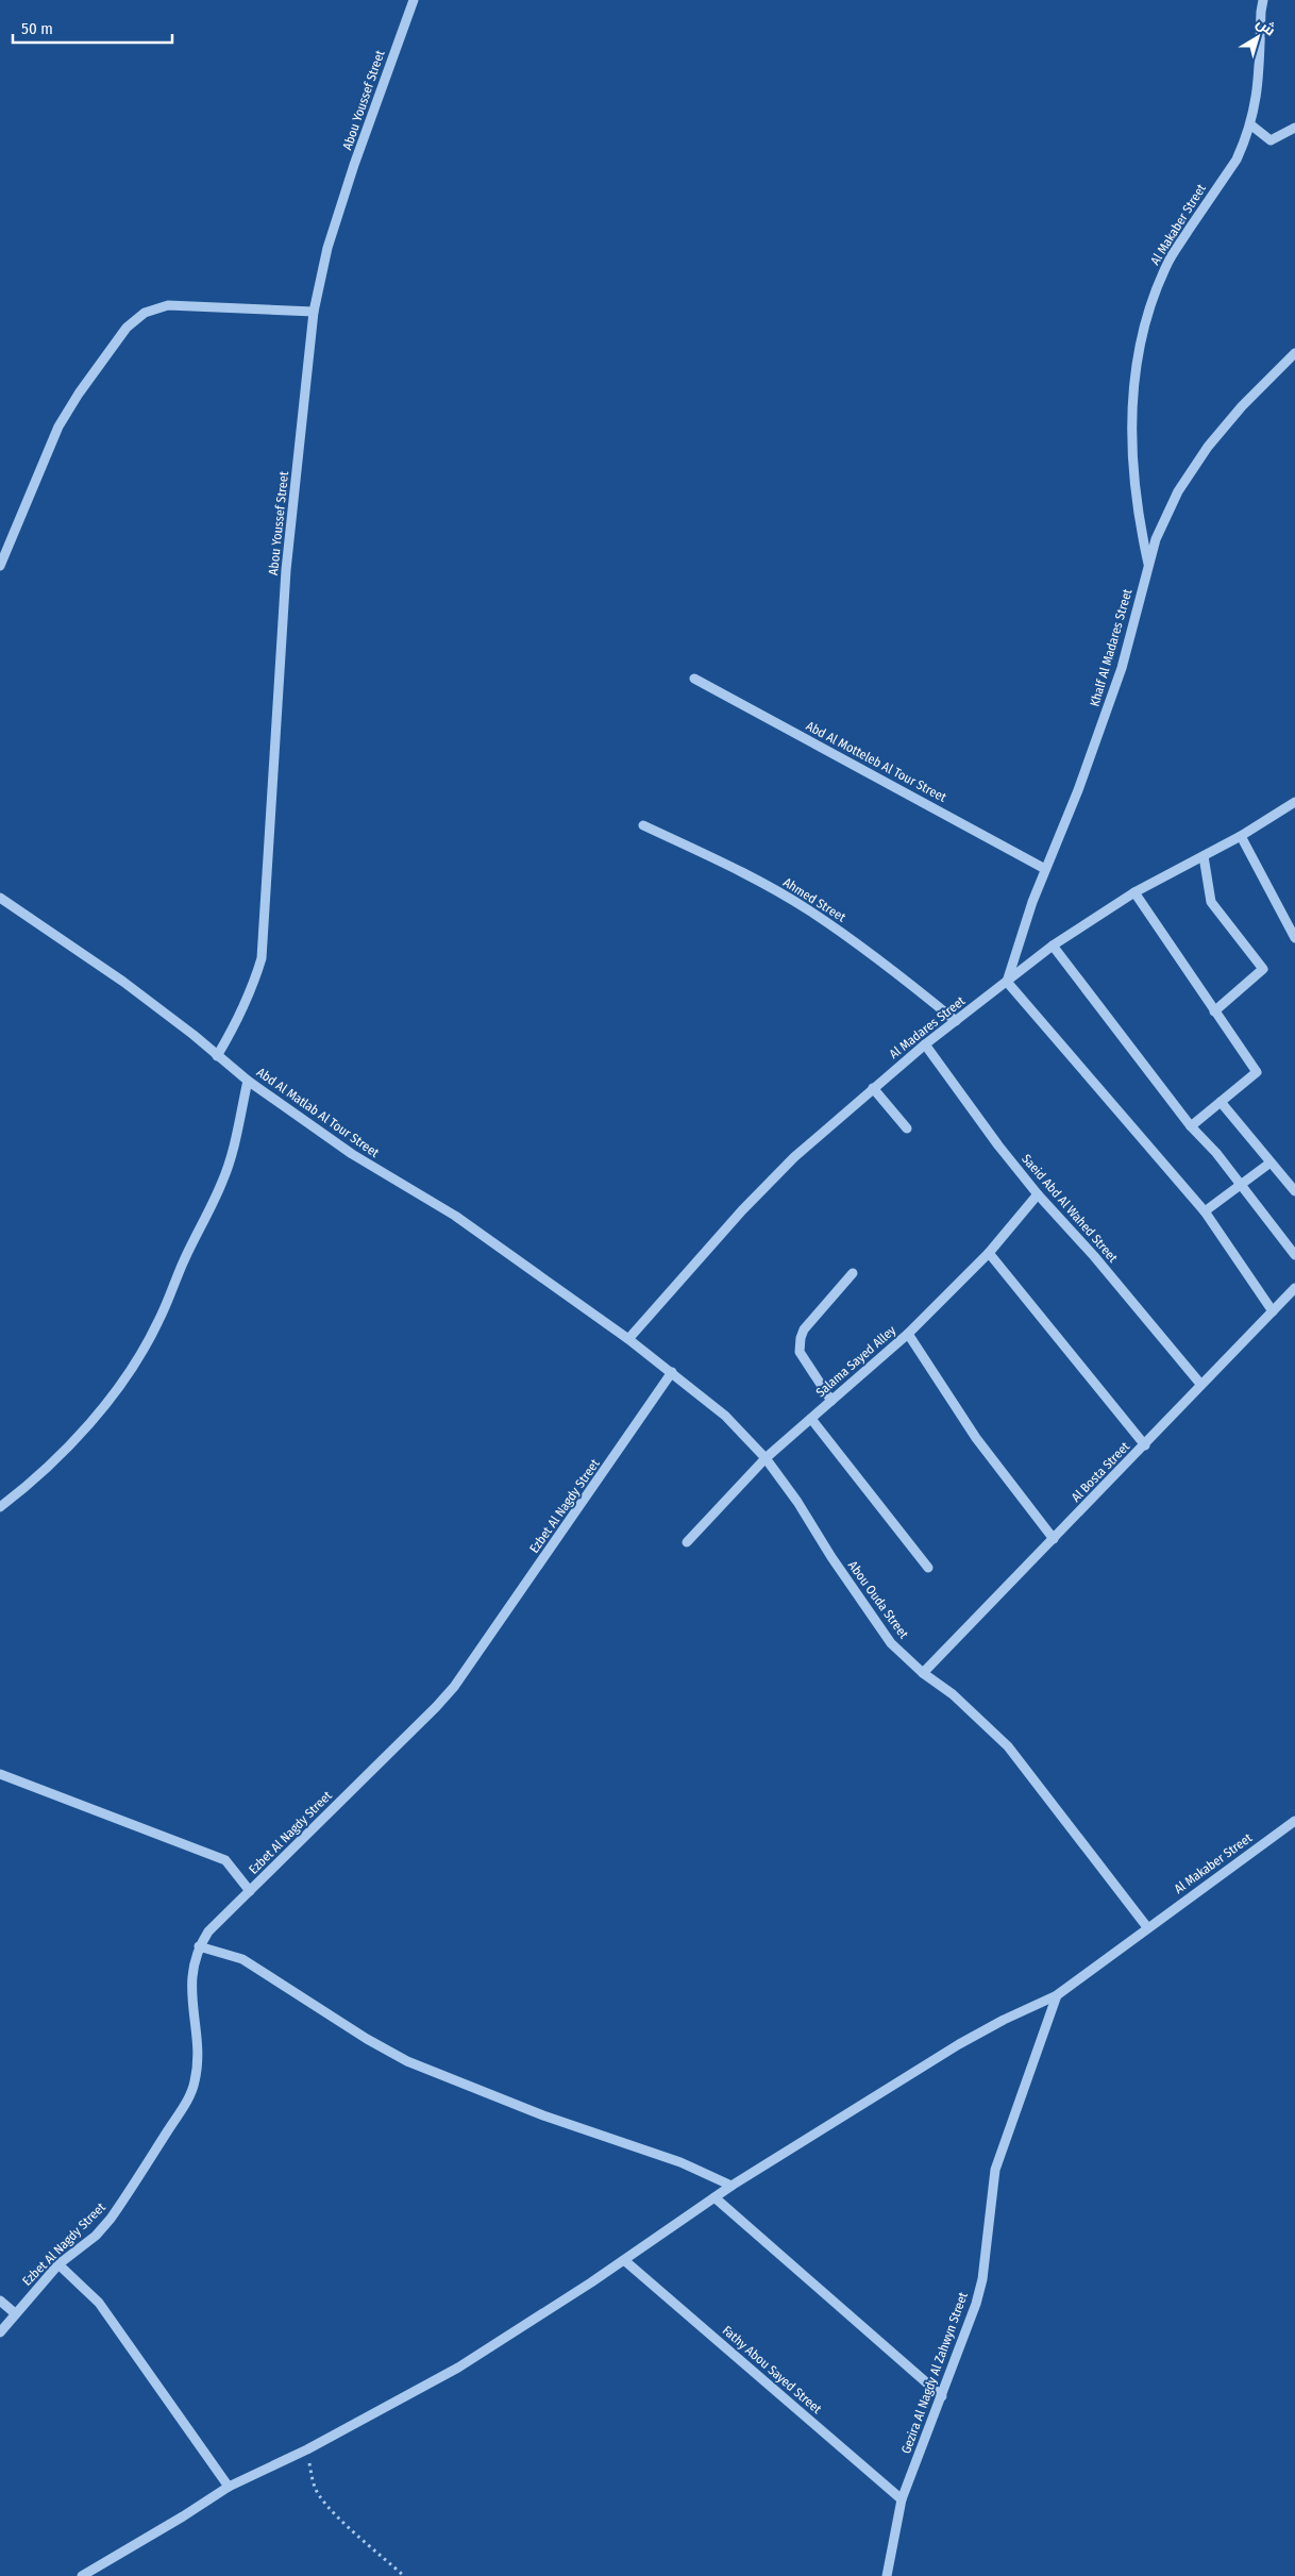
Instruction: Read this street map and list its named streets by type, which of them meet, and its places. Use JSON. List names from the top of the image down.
{
  "streets": {
    "street": [
      "Abou Youssef Street",
      "Al Makaber Street",
      "Khalf Al Madares Street",
      "Abd Al Motteleb Al Tour Street",
      "Ahmed Street",
      "Al Madares Street",
      "Abd Al Matlab Al Tour Street",
      "Saeid Abd Al Wahed Street",
      "Salama Sayed Alley",
      "Al Bosta Street",
      "Ezbet Al Nagdy Street",
      "Abou Ouda Street",
      "Fathy Abou Sayed Street",
      "Gezira Al Nagdy Al Zahwyn Street"
    ]
  },
  "crossings": [
    ["Abou Youssef Street", "Abd Al Matlab Al Tour Street"],
    ["Al Makaber Street", "Khalf Al Madares Street"],
    ["Al Makaber Street", "Abou Ouda Street"],
    ["Al Makaber Street", "Fathy Abou Sayed Street"],
    ["Al Makaber Street", "Gezira Al Nagdy Al Zahwyn Street"],
    ["Khalf Al Madares Street", "Abd Al Motteleb Al Tour Street"],
    ["Khalf Al Madares Street", "Al Madares Street"],
    ["Ahmed Street", "Al Madares Street"],
    ["Al Madares Street", "Abd Al Matlab Al Tour Street"],
    ["Al Madares Street", "Saeid Abd Al Wahed Street"],
    ["Al Madares Street", "Abou Ouda Street"],
    ["Abd Al Matlab Al Tour Street", "Abou Ouda Street"],
    ["Saeid Abd Al Wahed Street", "Salama Sayed Alley"],
    ["Saeid Abd Al Wahed Street", "Al Bosta Street"],
    ["Salama Sayed Alley", "Abou Ouda Street"],
    ["Al Bosta Street", "Abou Ouda Street"],
    ["Ezbet Al Nagdy Street", "Abou Ouda Street"],
    ["Fathy Abou Sayed Street", "Gezira Al Nagdy Al Zahwyn Street"]
  ],
  "scale_bar": "50 m",
  "north": "top right"
}
